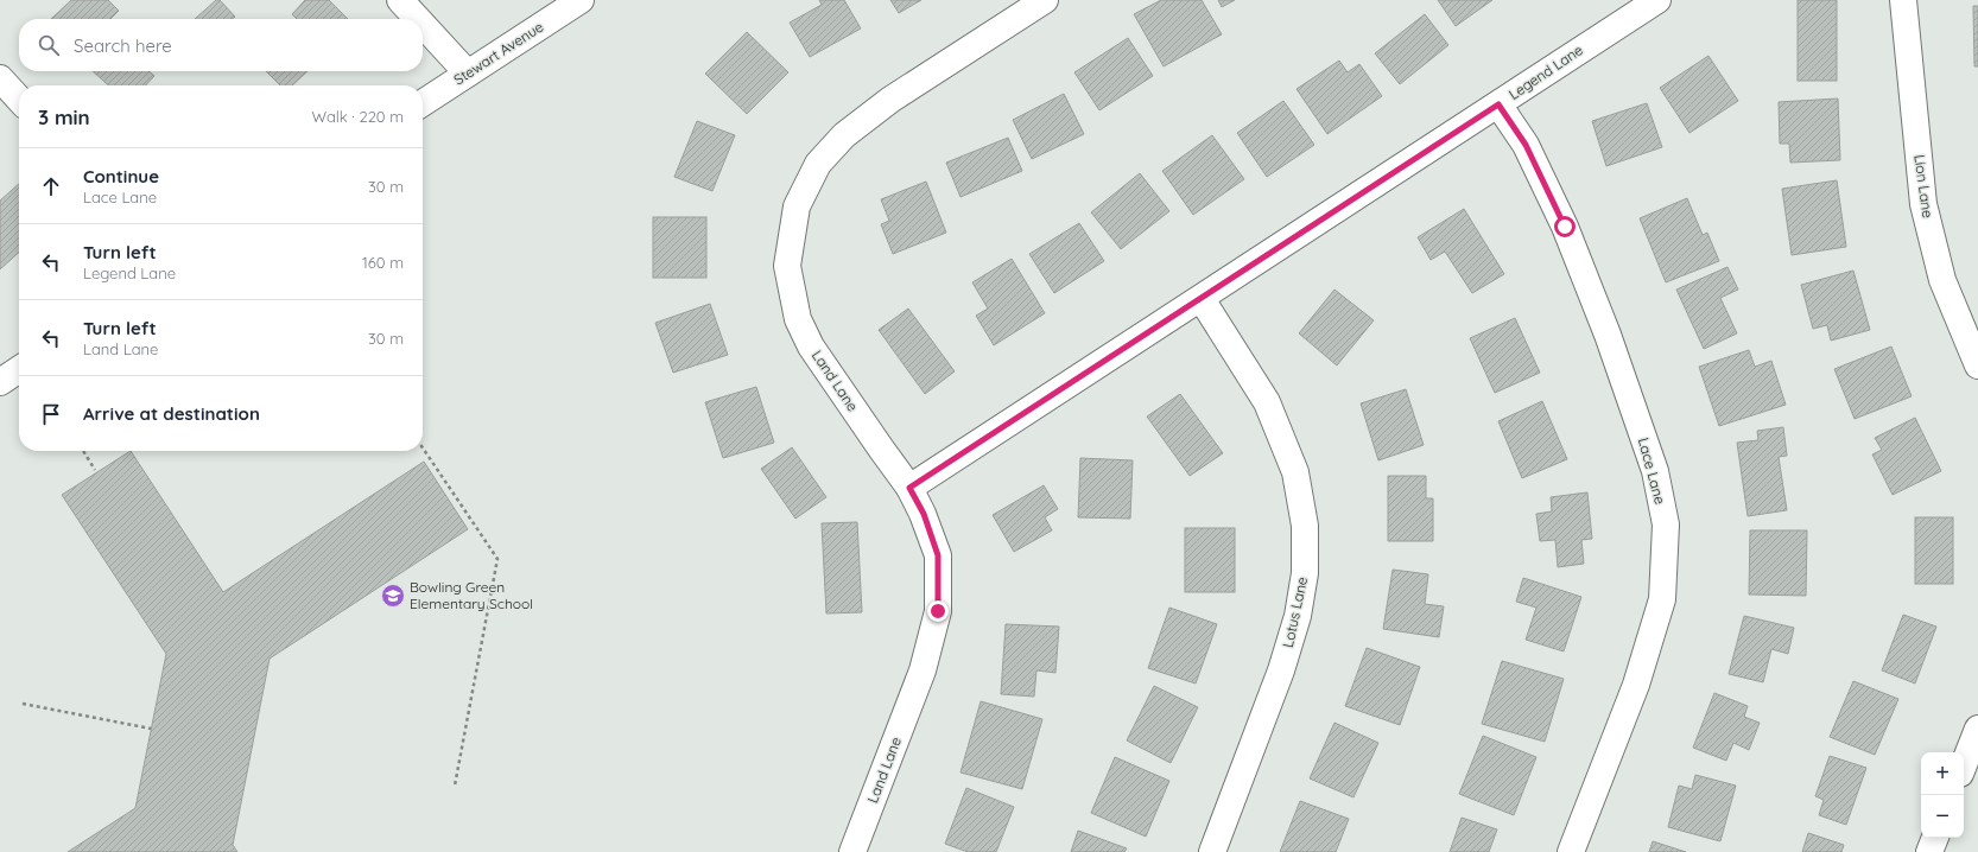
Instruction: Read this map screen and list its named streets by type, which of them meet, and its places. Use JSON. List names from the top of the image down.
{
  "streets": {
    "street": [
      "Stewart Avenue",
      "Legend Lane",
      "Lion Lane",
      "Land Lane",
      "Lace Lane",
      "Lotus Lane"
    ]
  },
  "crossings": [
    ["Legend Lane", "Land Lane"],
    ["Legend Lane", "Lace Lane"],
    ["Legend Lane", "Lotus Lane"]
  ],
  "places": {
    "school or university": ["Bowling Green Elementary School"]
  },
  "page": {
    "search": "Search here",
    "heading": ["3 min", "Walk · 220 m"],
    "list": [
      ["Continue", "Lace Lane", "30 m"],
      ["Turn left", "Legend Lane", "160 m"],
      ["Turn left", "Land Lane", "30 m"],
      "Arrive at destination"
    ],
    "map_buttons": ["+", "−"]
  }
}
